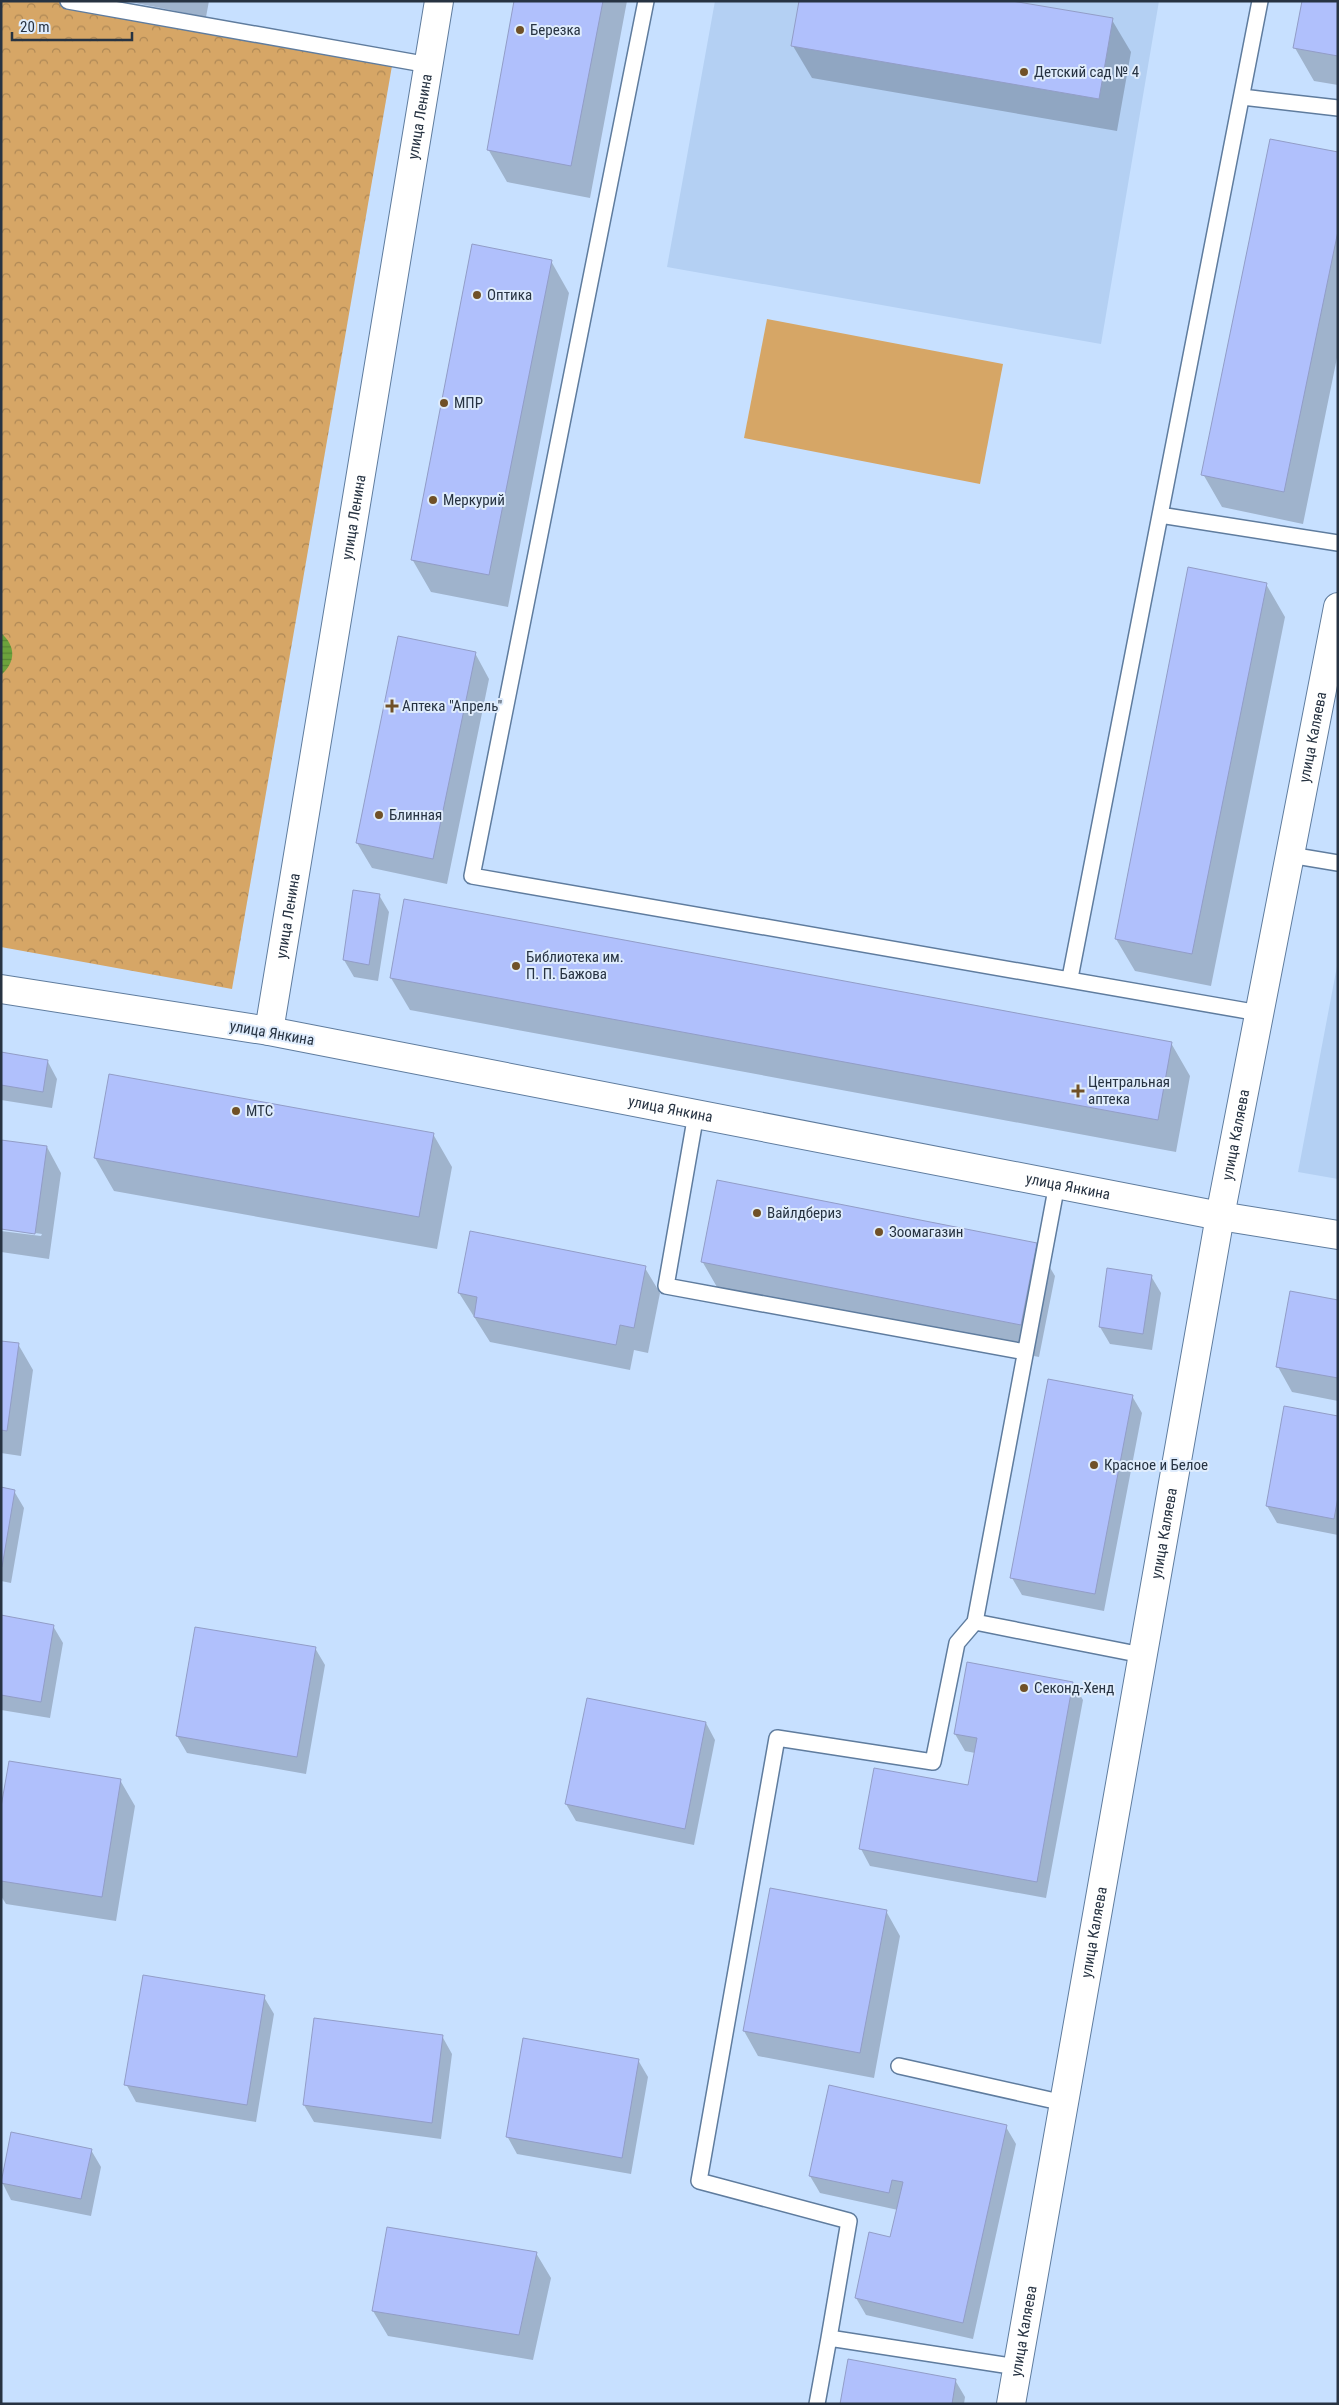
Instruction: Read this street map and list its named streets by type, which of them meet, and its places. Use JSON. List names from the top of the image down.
{
  "streets": {
    "street": ["улица Ленина", "улица Каляева", "улица Янкина"]
  },
  "crossings": [
    ["улица Ленина", "улица Янкина"],
    ["улица Каляева", "улица Янкина"]
  ],
  "places": {
    "other": [
      "Березка",
      "Детский сад № 4",
      "Оптика",
      "МПР",
      "Меркурий",
      "Блинная",
      "Библиотека им. П. П. Бажова",
      "МТС",
      "Вайлдбериз",
      "Зоомагазин",
      "Красное и Белое",
      "Секонд-Хенд"
    ],
    "health": ["Аптека \"Апрель\"", "Центральная аптека"]
  },
  "scale_bar": "20 m"
}
